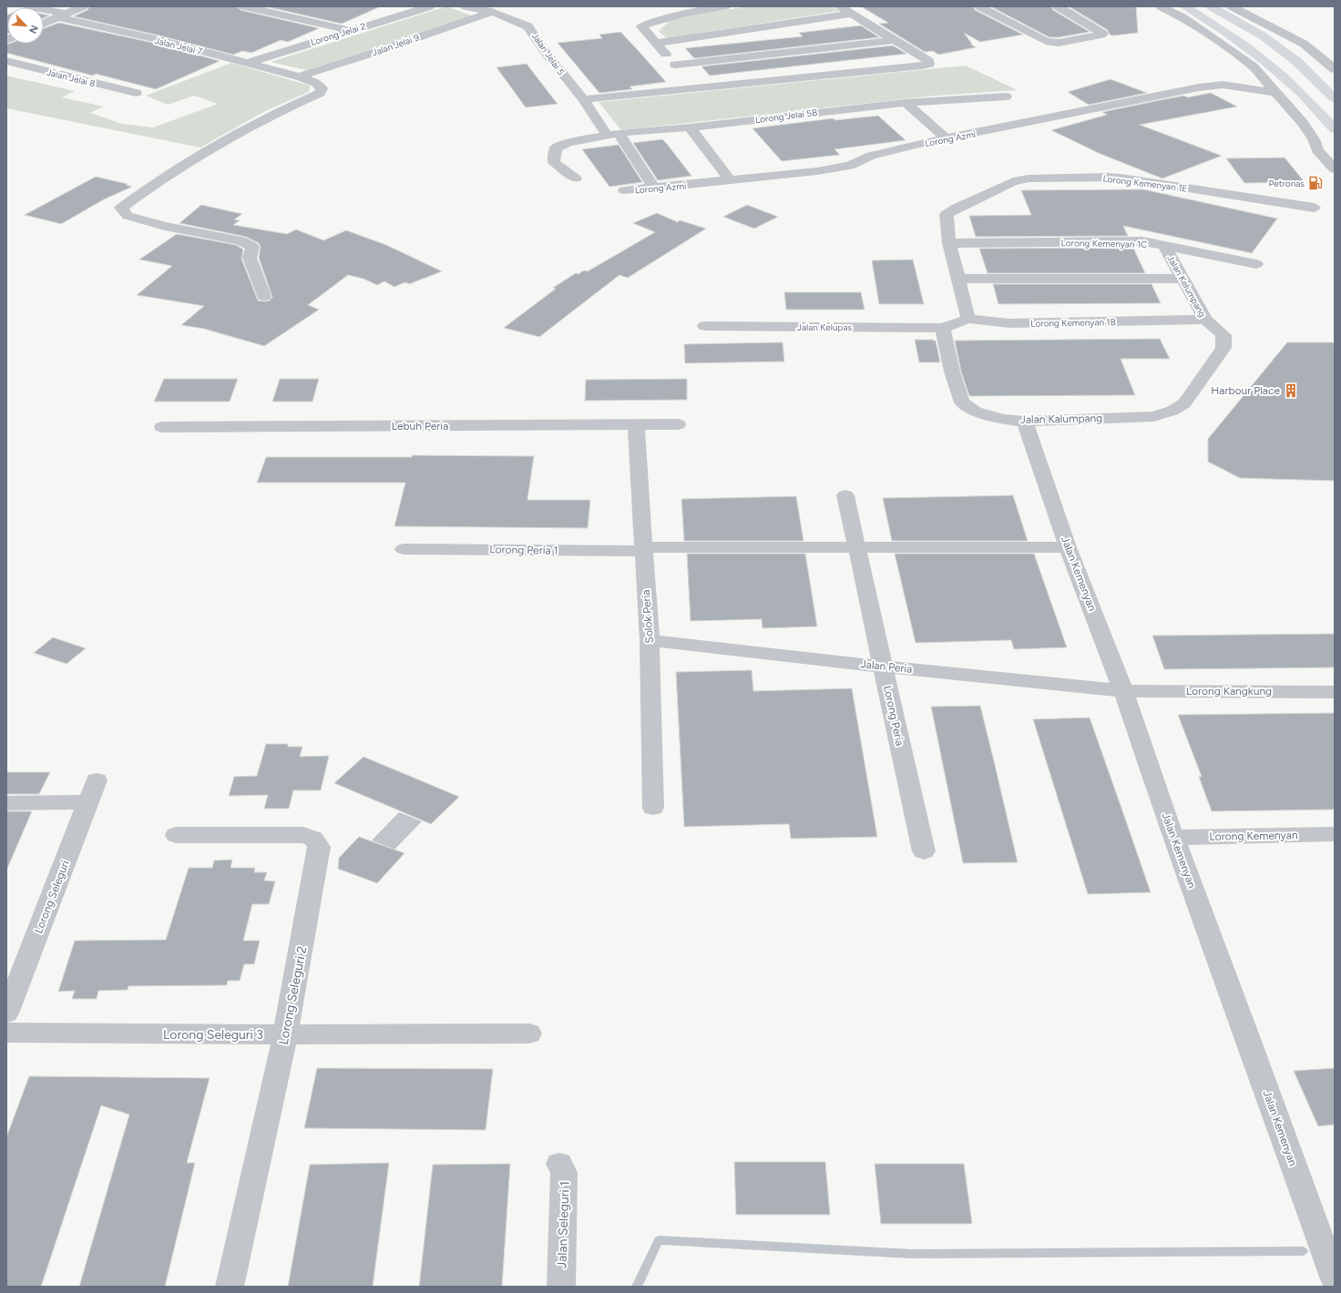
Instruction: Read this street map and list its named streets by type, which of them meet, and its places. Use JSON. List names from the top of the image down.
{
  "streets": {
    "street": [
      "Lorong Jelai 2",
      "Jalan Jelai 9",
      "Jalan Jelai 7",
      "Jalan Jelai 5",
      "Jalan Jelai 8",
      "Lorong Jelai 5B",
      "Lorong Azmi",
      "Lorong Kemenyan 1E",
      "Lorong Kemenyan 1C",
      "Jalan Kelumpang",
      "Lorong Kemenyan 1B",
      "Jalan Kelupas",
      "Jalan Kalumpang",
      "Lebuh Peria",
      "Lorong Peria 1",
      "Jalan Kemenyan",
      "Solok Peria",
      "Jalan Peria",
      "Lorong Kangkung",
      "Lorong Peria",
      "Lorong Kemenyan",
      "Lorong Seleguri",
      "Lorong Seleguri 2",
      "Lorong Seleguri 3",
      "Jalan Seleguri 1"
    ]
  },
  "crossings": [
    ["Lorong Jelai 2", "Jalan Jelai 7"],
    ["Jalan Jelai 9", "Jalan Jelai 7"],
    ["Jalan Jelai 9", "Jalan Jelai 5"],
    ["Jalan Jelai 5", "Lorong Jelai 5B"],
    ["Jalan Jelai 5", "Lorong Azmi"],
    ["Lorong Kemenyan 1E", "Lorong Kemenyan 1C"],
    ["Lorong Kemenyan 1C", "Jalan Kelumpang"],
    ["Jalan Kelumpang", "Lorong Kemenyan 1B"],
    ["Jalan Kelumpang", "Jalan Kalumpang"],
    ["Lorong Kemenyan 1B", "Jalan Kelupas"],
    ["Lorong Kemenyan 1B", "Jalan Kalumpang"],
    ["Jalan Kelupas", "Jalan Kalumpang"],
    ["Jalan Kalumpang", "Jalan Kemenyan"],
    ["Lebuh Peria", "Solok Peria"],
    ["Lorong Peria 1", "Jalan Kemenyan"],
    ["Lorong Peria 1", "Solok Peria"],
    ["Lorong Peria 1", "Lorong Peria"],
    ["Jalan Kemenyan", "Jalan Peria"],
    ["Jalan Kemenyan", "Lorong Kangkung"],
    ["Jalan Kemenyan", "Lorong Kemenyan"],
    ["Solok Peria", "Jalan Peria"],
    ["Jalan Peria", "Lorong Kangkung"],
    ["Jalan Peria", "Lorong Peria"],
    ["Lorong Seleguri 2", "Lorong Seleguri 3"]
  ],
  "places": {
    "fuel station": ["Petronas"],
    "building": ["Harbour Place"]
  },
  "north": "bottom right"
}
